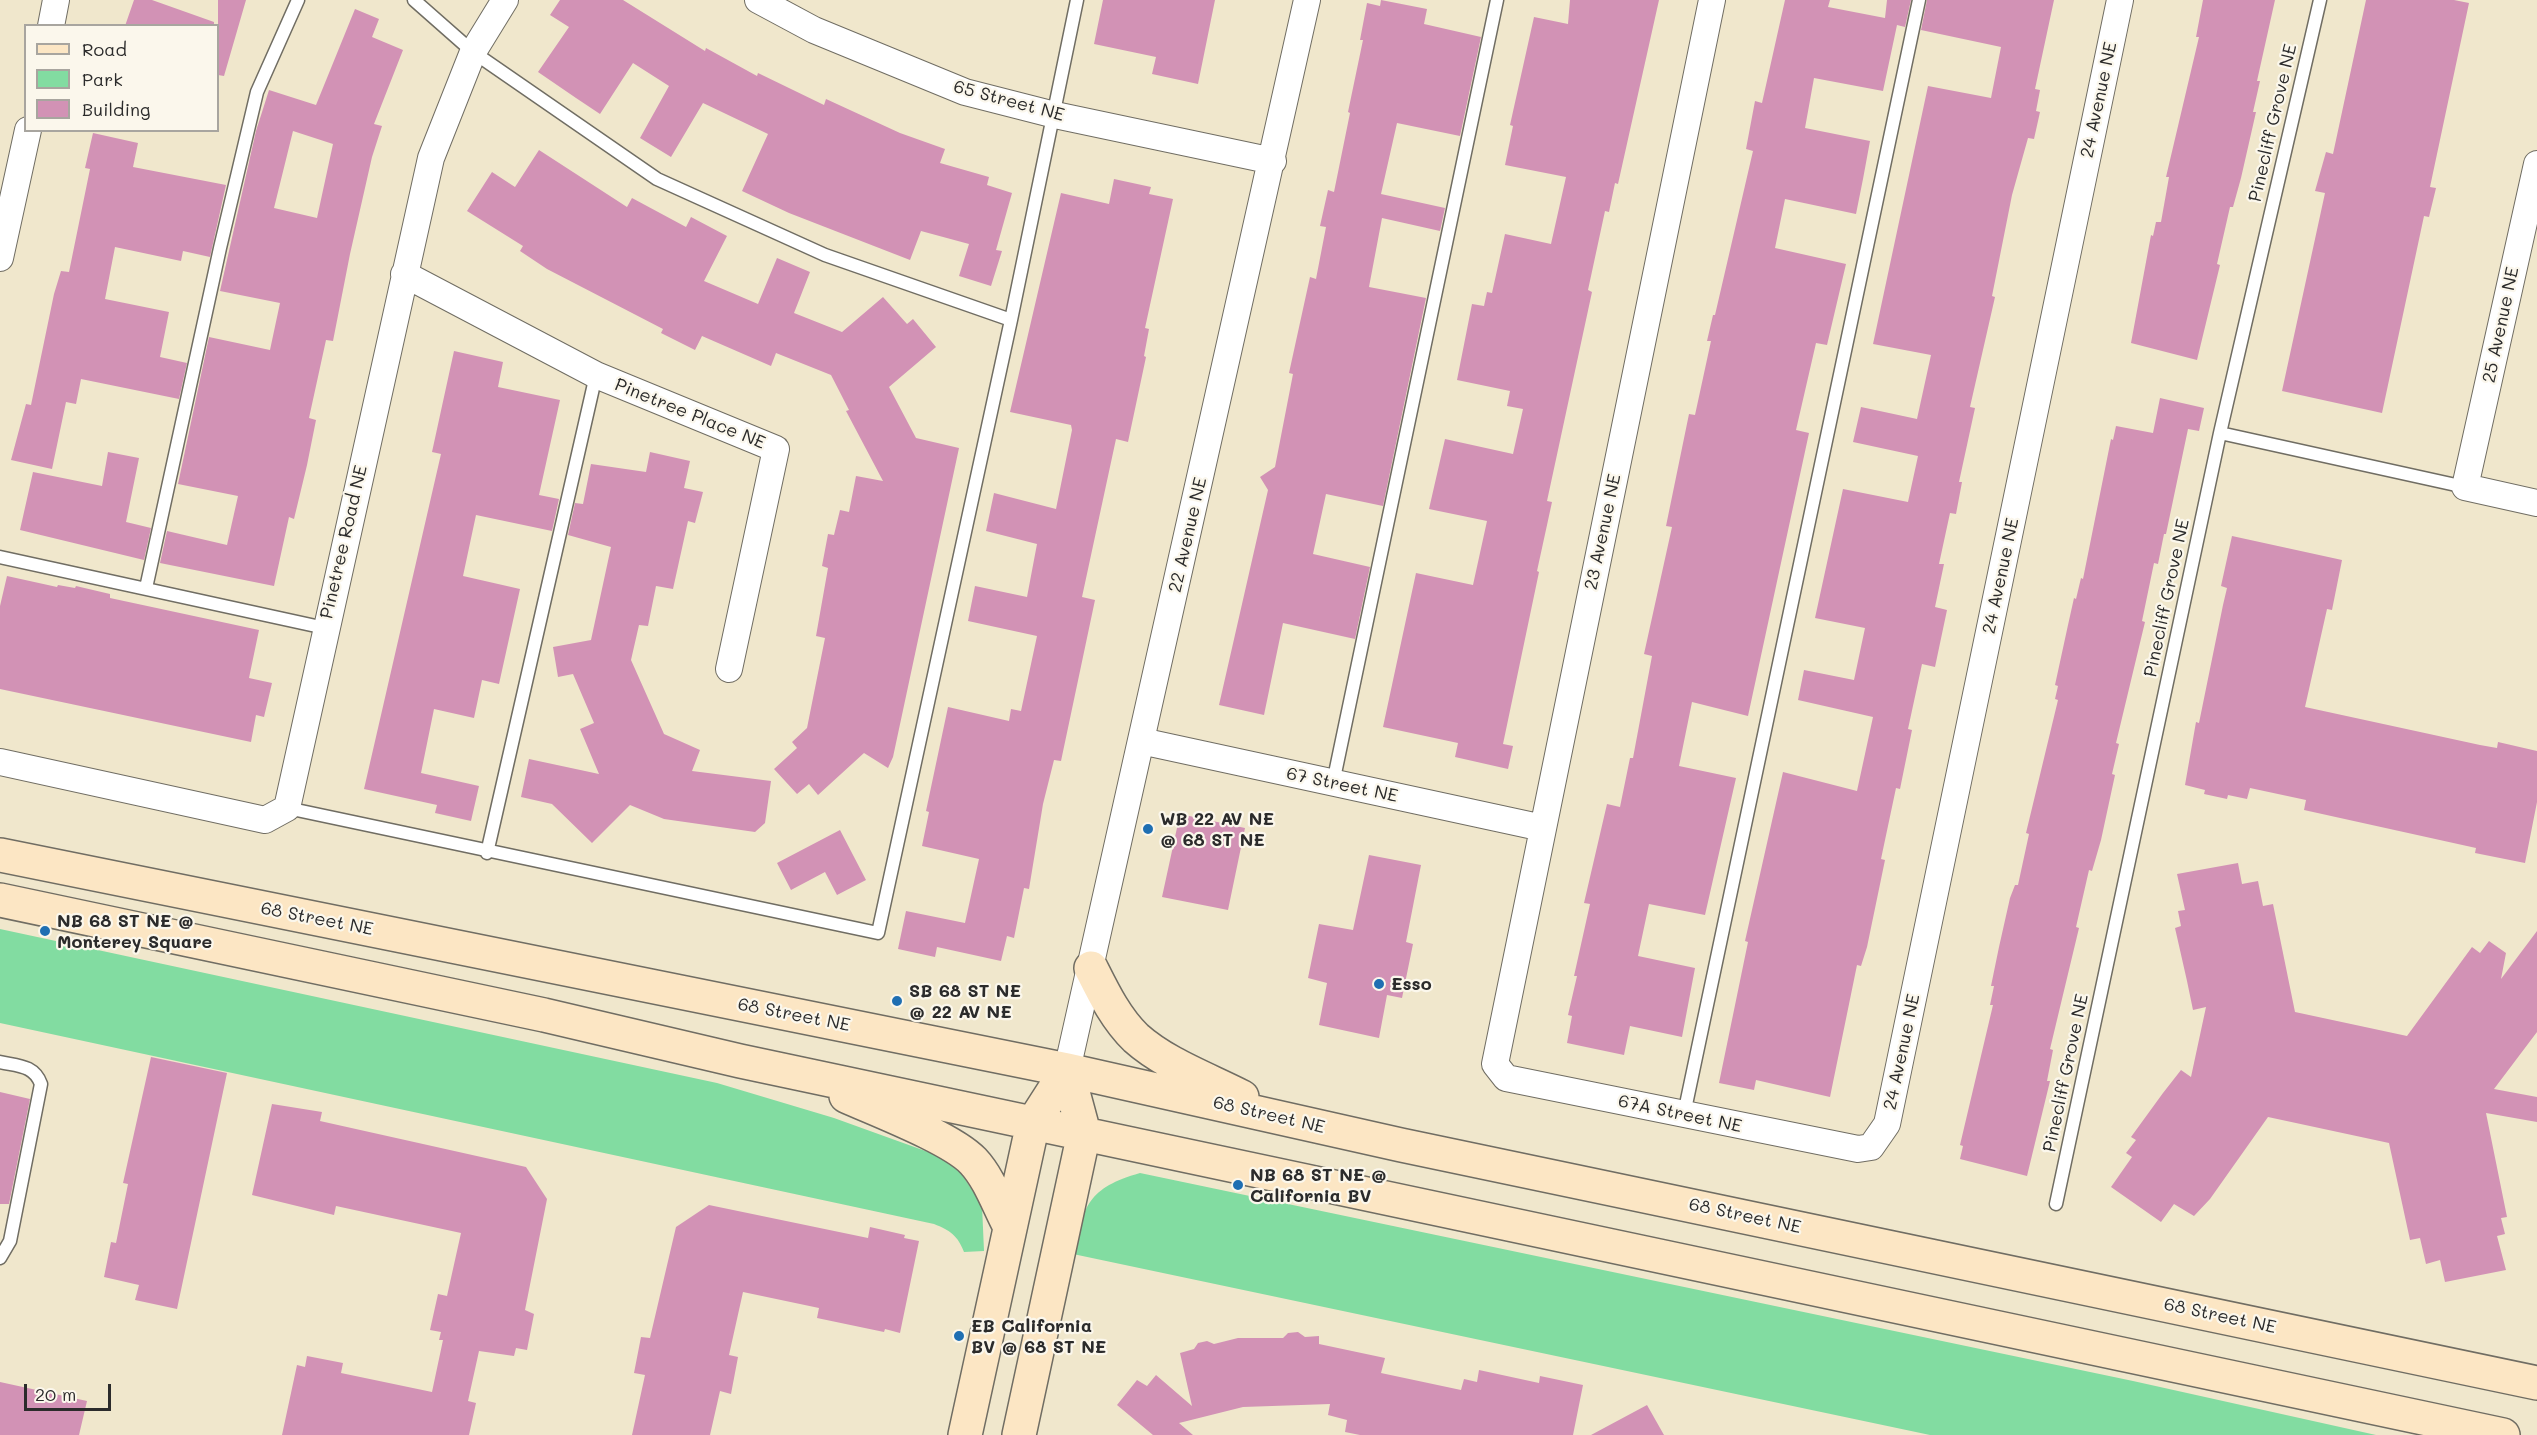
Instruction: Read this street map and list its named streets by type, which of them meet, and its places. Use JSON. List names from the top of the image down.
{
  "streets": {
    "main road": ["68 Street NE"],
    "street": [
      "24 Avenue NE",
      "65 Street NE",
      "25 Avenue NE",
      "Pinetree Place NE",
      "23 Avenue NE",
      "22 Avenue NE",
      "Pinetree Road NE",
      "67 Street NE",
      "67A Street NE"
    ],
    "lane": ["Pinecliff Grove NE"]
  },
  "crossings": [
    ["24 Avenue NE", "67A Street NE"],
    ["65 Street NE", "22 Avenue NE"],
    ["Pinetree Place NE", "Pinetree Road NE"],
    ["23 Avenue NE", "67 Street NE"],
    ["23 Avenue NE", "67A Street NE"],
    ["22 Avenue NE", "67 Street NE"],
    ["22 Avenue NE", "68 Street NE"]
  ],
  "places": [
    "WB 22 AV NE @ 68 ST NE",
    "NB 68 ST NE @ Monterey Square",
    "Esso",
    "SB 68 ST NE @ 22 AV NE",
    "NB 68 ST NE @ California BV",
    "EB California BV @ 68 ST NE"
  ],
  "legend": ["Road", "Park", "Building"],
  "scale_bar": "20 m"
}
